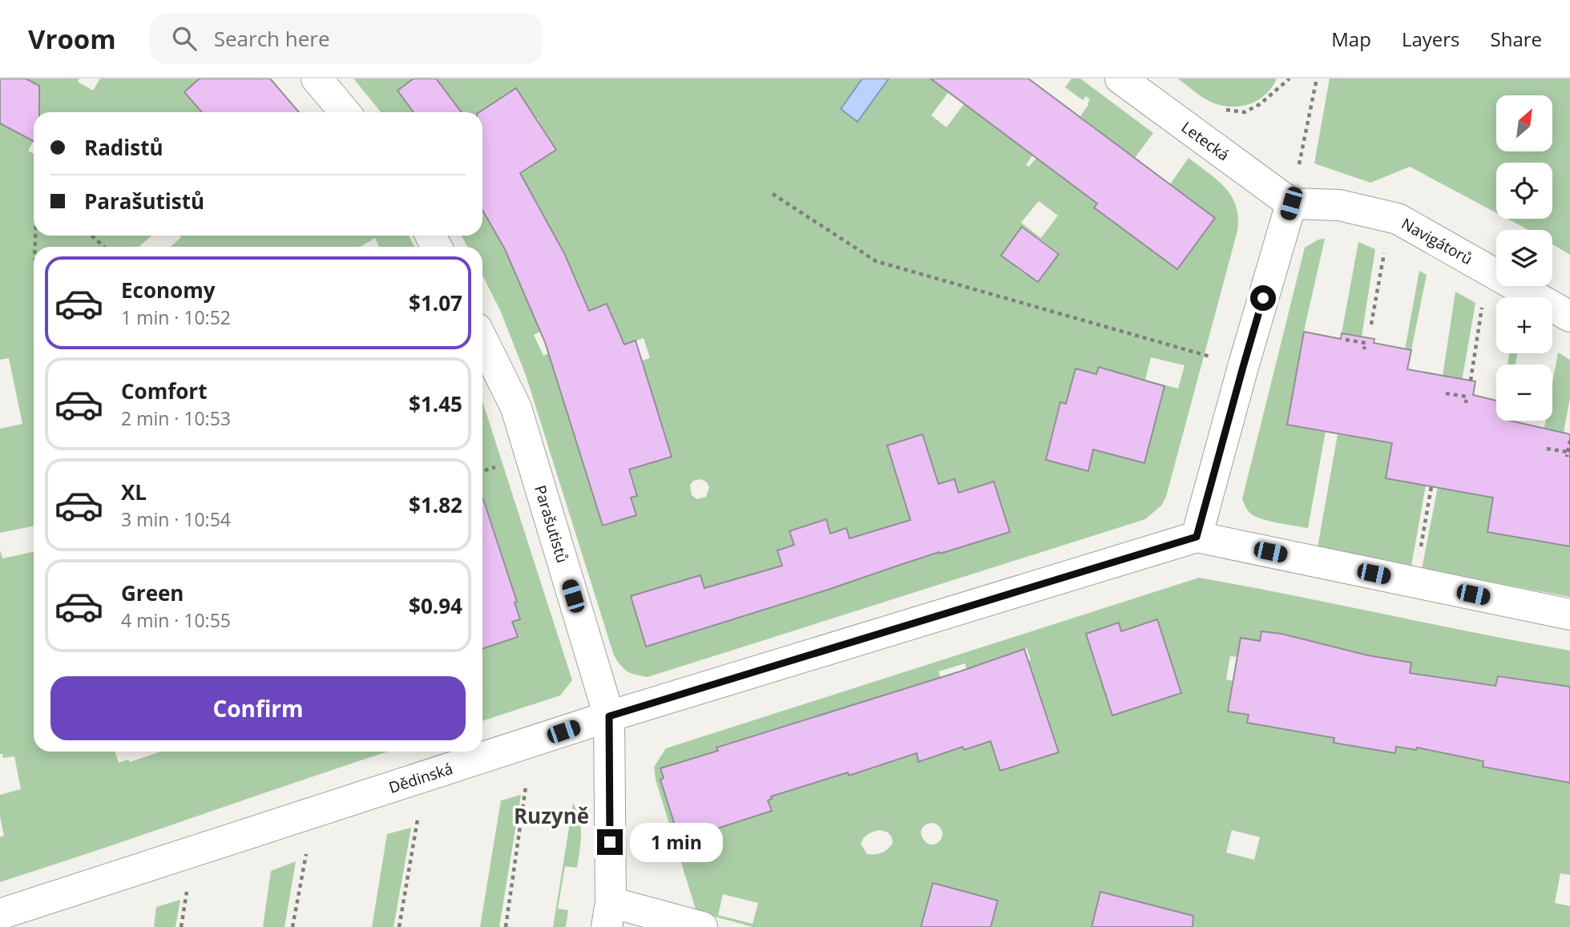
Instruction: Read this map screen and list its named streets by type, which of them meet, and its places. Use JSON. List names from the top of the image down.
{
  "streets": {
    "street": [
      "Letecká",
      "Navigátorů",
      "Parašutistů",
      "Dědinská"
    ]
  },
  "crossings": [
    ["Letecká", "Navigátorů"],
    ["Parašutistů", "Dědinská"]
  ],
  "districts": ["Ruzyně"],
  "north": "top right",
  "page": {
    "header": "Vroom",
    "search": "Search here",
    "nav": ["Map", "Layers", "Share"],
    "map_buttons": ["+", "−"],
    "banner": ["Radistů", "Parašutistů"],
    "list": [
      {
        "name": "Economy",
        "note": "1 min · 10:52",
        "value": "$1.07"
      },
      {
        "name": "Comfort",
        "note": "2 min · 10:53",
        "value": "$1.45"
      },
      {
        "name": "XL",
        "note": "3 min · 10:54",
        "value": "$1.82"
      },
      {
        "name": "Green",
        "note": "4 min · 10:55",
        "value": "$0.94"
      }
    ],
    "buttons": "Confirm",
    "bubble": "1 min"
  }
}
